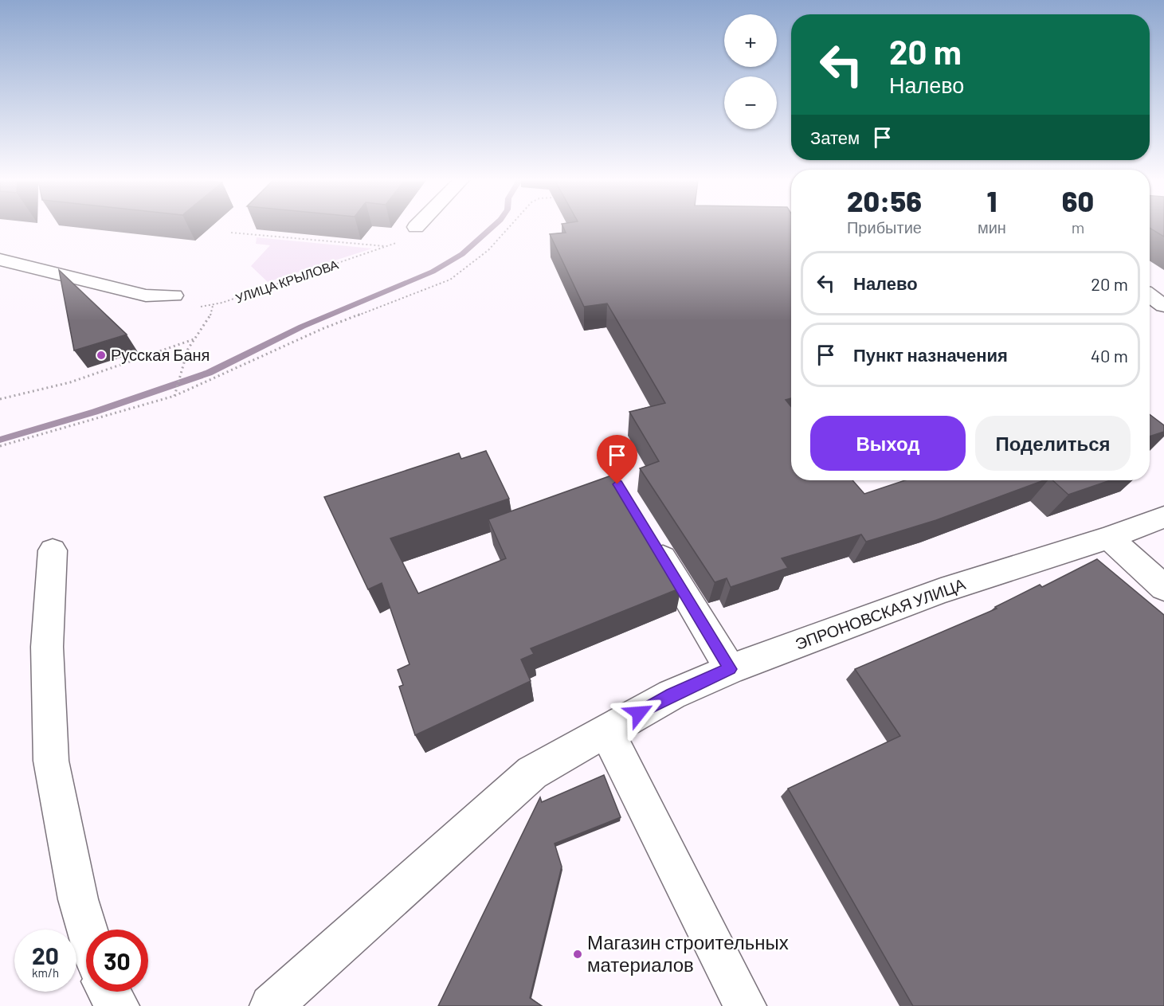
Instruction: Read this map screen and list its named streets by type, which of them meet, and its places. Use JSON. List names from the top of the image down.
{
  "streets": {
    "street": ["ЭПРОНОВСКАЯ УЛИЦА"],
    "path": ["УЛИЦА КРЫЛОВА"]
  },
  "places": ["Русская Баня", "Магазин строительных материалов"],
  "page": {
    "map_buttons": ["+", "−"],
    "turn": ["20 m", "Налево"],
    "then": "Затем",
    "eta": [
      "20:56",
      "Прибытие",
      "1",
      "мин",
      "60",
      "m"
    ],
    "list": [
      {
        "name": "Налево",
        "value": "20 m"
      },
      {
        "name": "Пункт назначения",
        "value": "40 m"
      }
    ],
    "buttons": ["Выход", "Поделиться"],
    "speed": "20 km/h",
    "limit": "30"
  }
}
